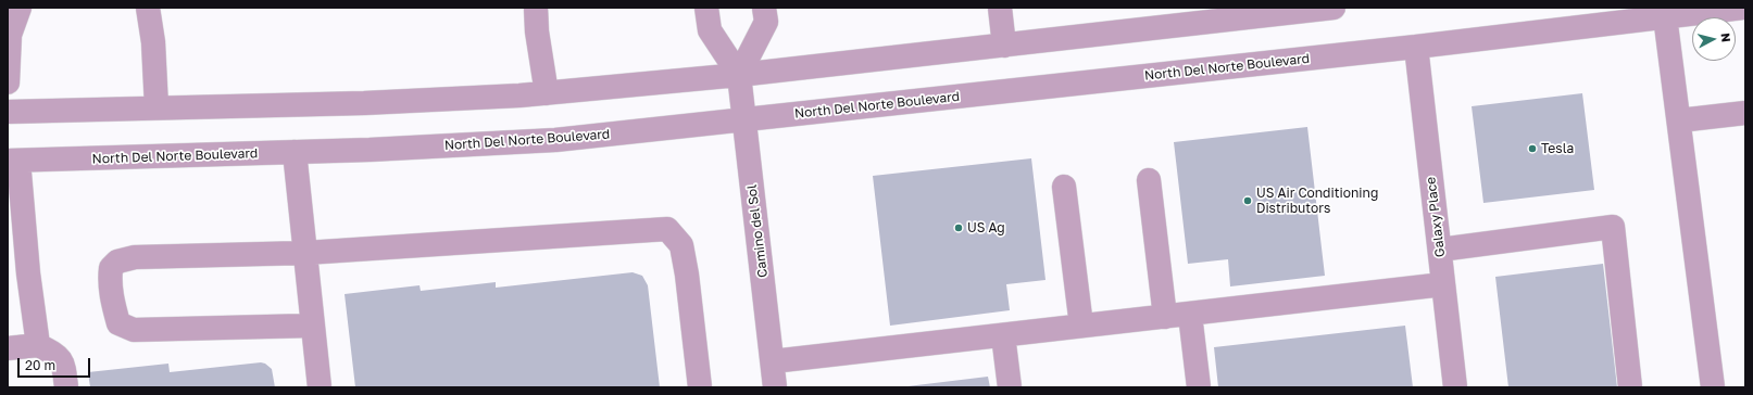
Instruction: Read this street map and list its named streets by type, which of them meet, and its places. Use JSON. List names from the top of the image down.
{
  "streets": {
    "street": ["North Del Norte Boulevard", "Galaxy Place", "Camino del Sol"]
  },
  "crossings": [
    ["North Del Norte Boulevard", "Galaxy Place"],
    ["North Del Norte Boulevard", "Camino del Sol"]
  ],
  "places": ["Tesla", "US Air Conditioning Distributors", "US Ag"],
  "scale_bar": "20 m",
  "north": "right"
}
